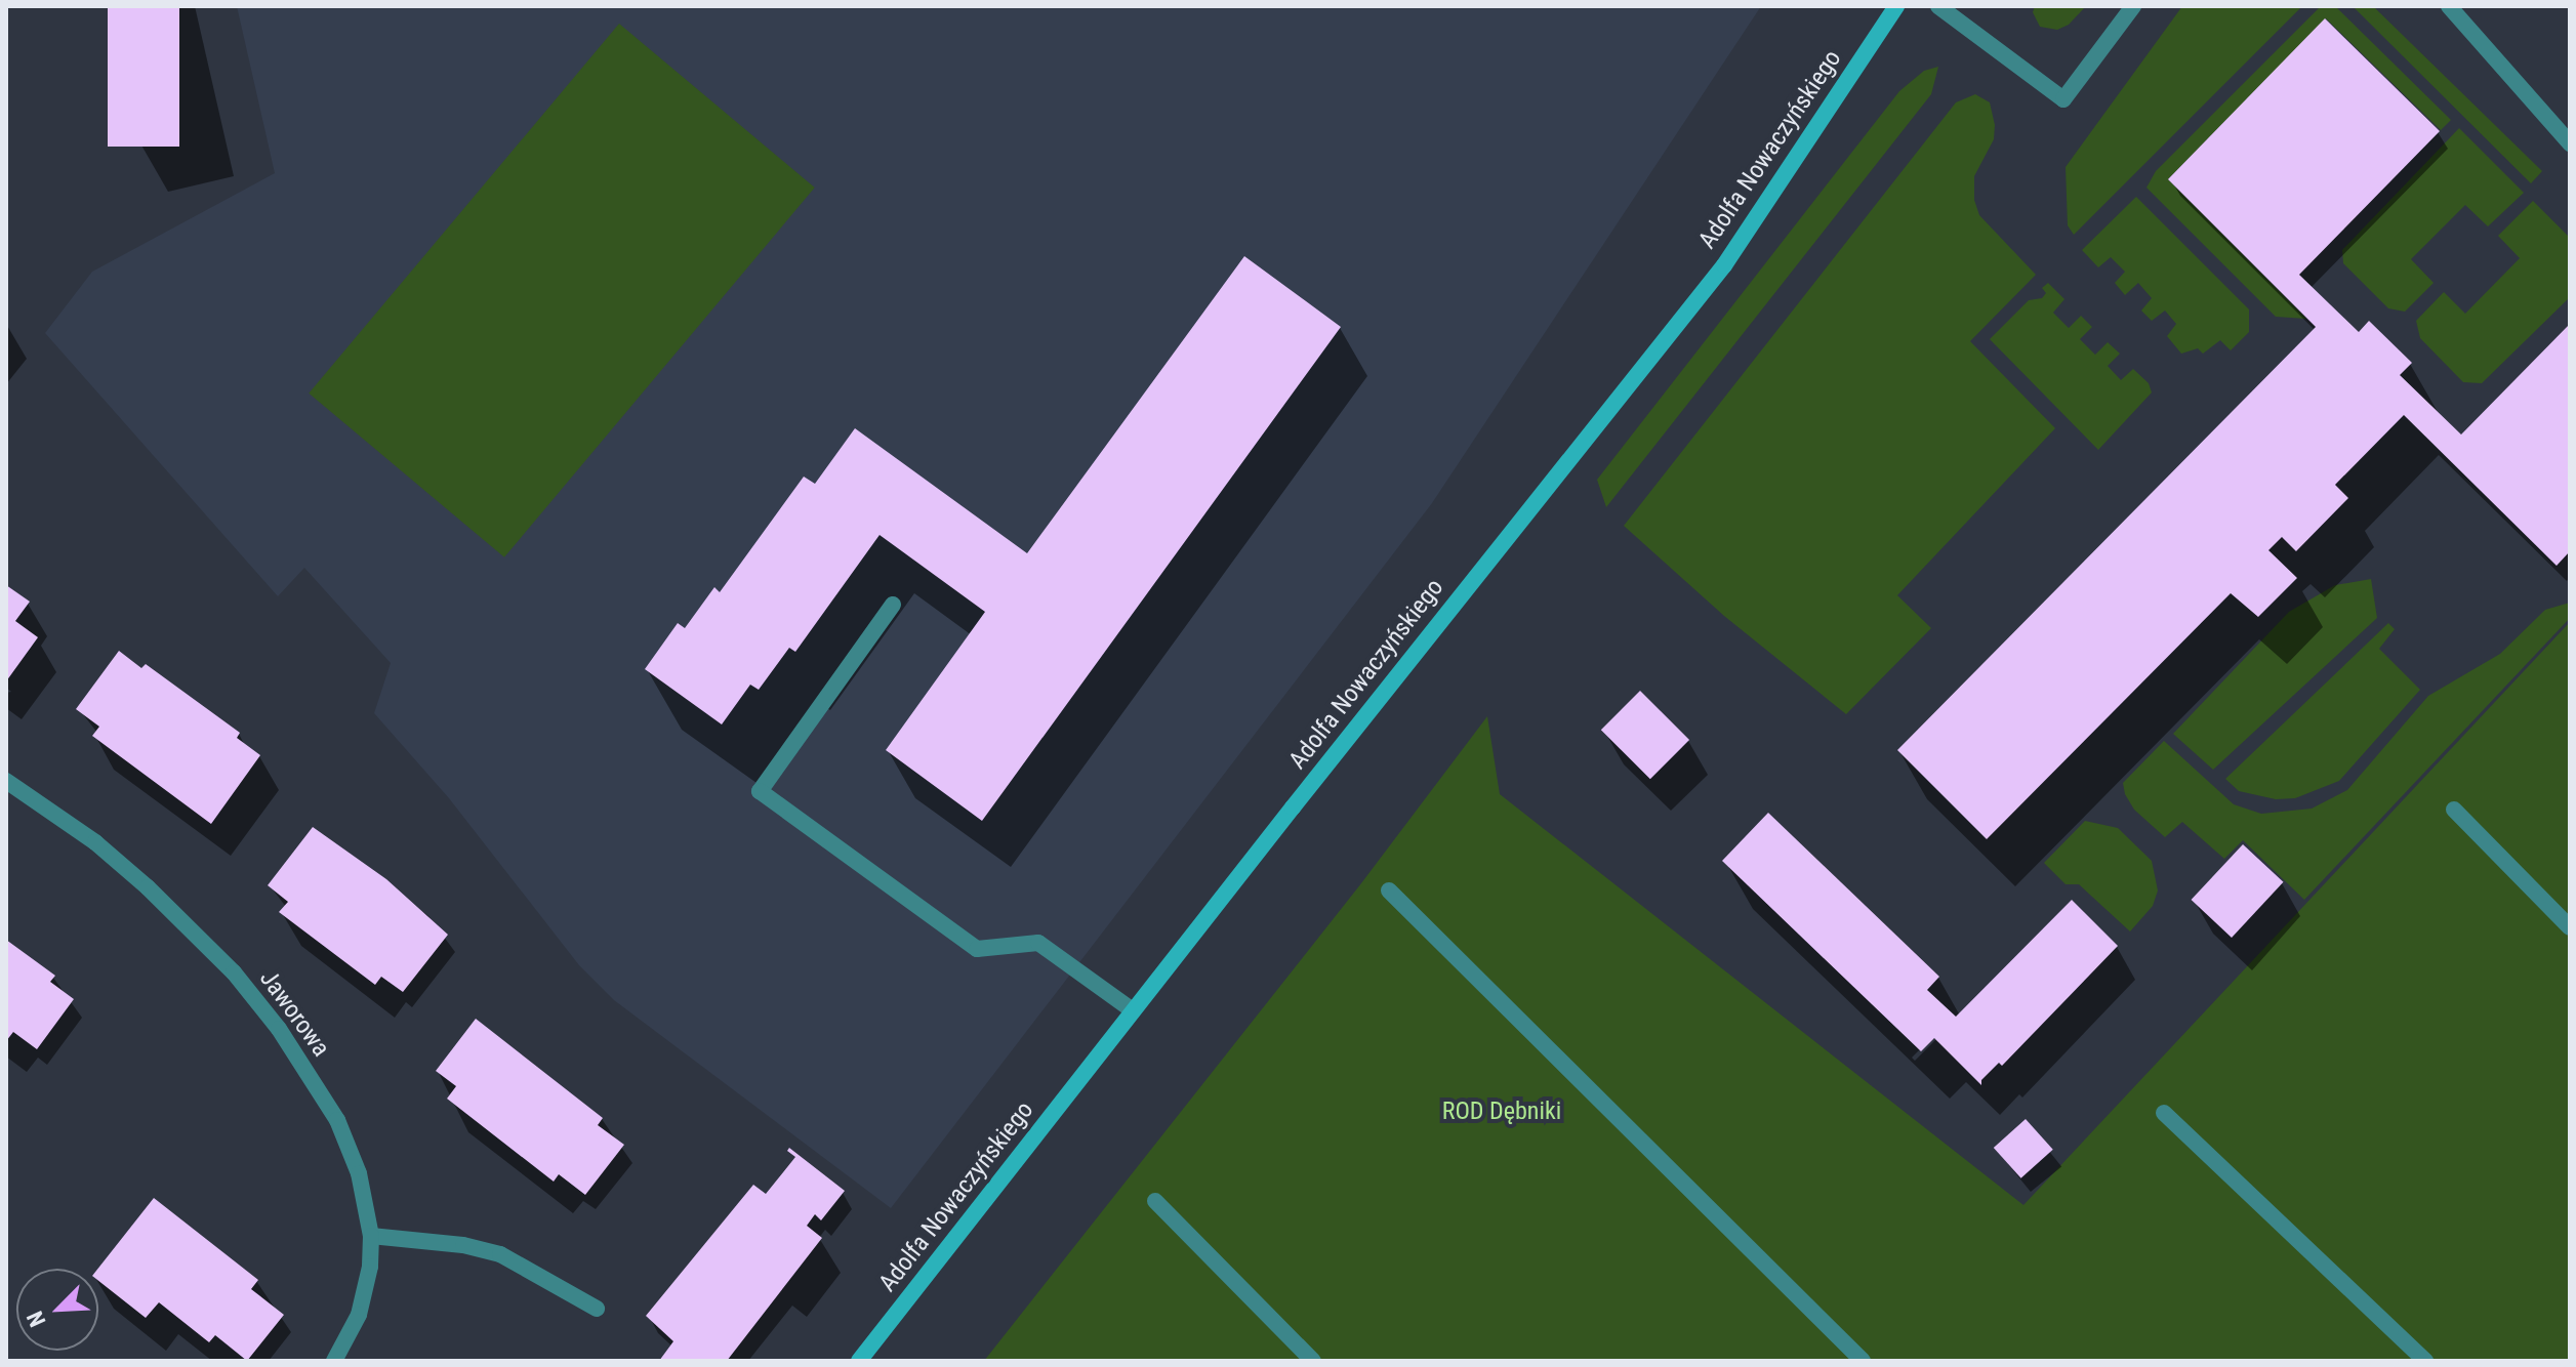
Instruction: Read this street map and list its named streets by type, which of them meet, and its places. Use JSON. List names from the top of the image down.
{
  "streets": {
    "street": ["Adolfa Nowaczyńskiego", "Jaworowa"]
  },
  "parks": ["ROD Dębniki"],
  "north": "bottom left"
}
